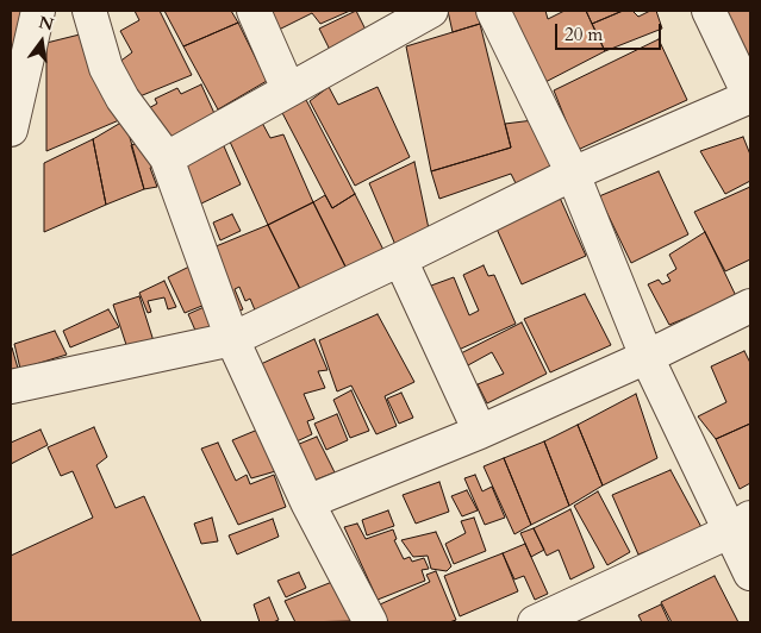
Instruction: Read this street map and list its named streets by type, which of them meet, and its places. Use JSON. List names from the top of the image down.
{
  "scale_bar": "20 m",
  "north": "top"
}
